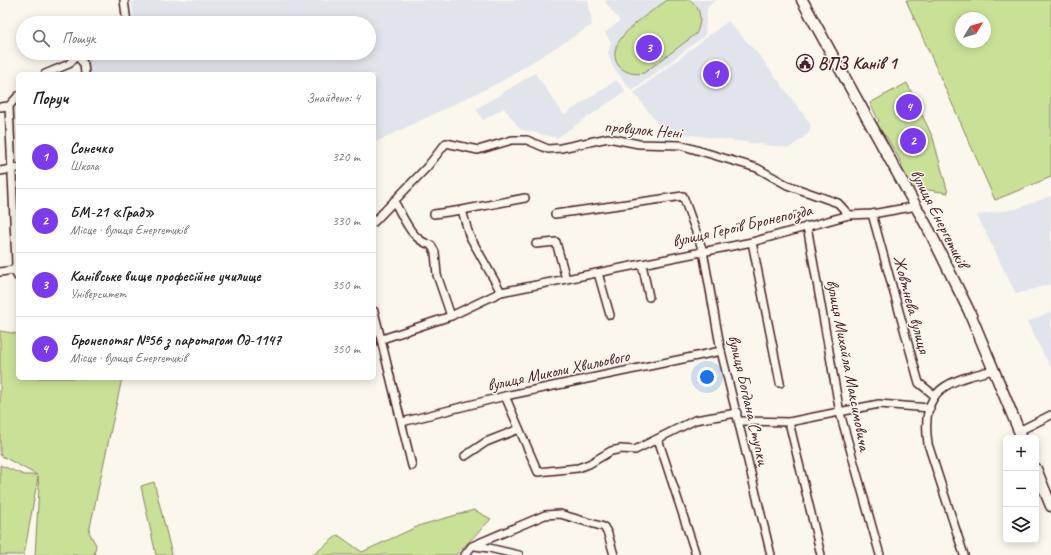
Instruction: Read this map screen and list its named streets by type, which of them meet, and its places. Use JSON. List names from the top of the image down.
{
  "streets": {
    "main road": ["вулиця Енергетиків"],
    "street": [
      "провулок Нені",
      "вулиця Героїв Бронепоїзда",
      "Жовтнева вулиця",
      "вулиця Михайла Максимовича",
      "вулиця Миколи Хвильового",
      "вулиця Богдана Ступки"
    ]
  },
  "crossings": [
    ["провулок Нені", "вулиця Героїв Бронепоїзда"],
    ["вулиця Енергетиків", "вулиця Героїв Бронепоїзда"],
    ["вулиця Героїв Бронепоїзда", "Жовтнева вулиця"],
    ["вулиця Героїв Бронепоїзда", "вулиця Михайла Максимовича"],
    ["вулиця Героїв Бронепоїзда", "вулиця Богдана Ступки"],
    ["вулиця Миколи Хвильового", "вулиця Богдана Ступки"]
  ],
  "places": {
    "public building": ["ВПЗ Канів 1"]
  },
  "north": "top right",
  "page": {
    "search": "Пошук",
    "pins": [
      "3",
      "1",
      "4",
      "2"
    ],
    "heading": ["Поруч", "Знайдено: 4"],
    "list": [
      {
        "mark": "1",
        "name": "Сонечко",
        "note": "Школа",
        "value": "320 m"
      },
      {
        "mark": "2",
        "name": "БМ-21 «Град»",
        "note": "Місце · вулиця Енергетиків",
        "value": "330 m"
      },
      {
        "mark": "3",
        "name": "Канівське вище професійне училище",
        "note": "Університет",
        "value": "350 m"
      },
      {
        "mark": "4",
        "name": "Бронепотяг №56 з паротягом Од-1147",
        "note": "Місце · вулиця Енергетиків",
        "value": "350 m"
      }
    ],
    "map_buttons": ["+", "−"]
  }
}
